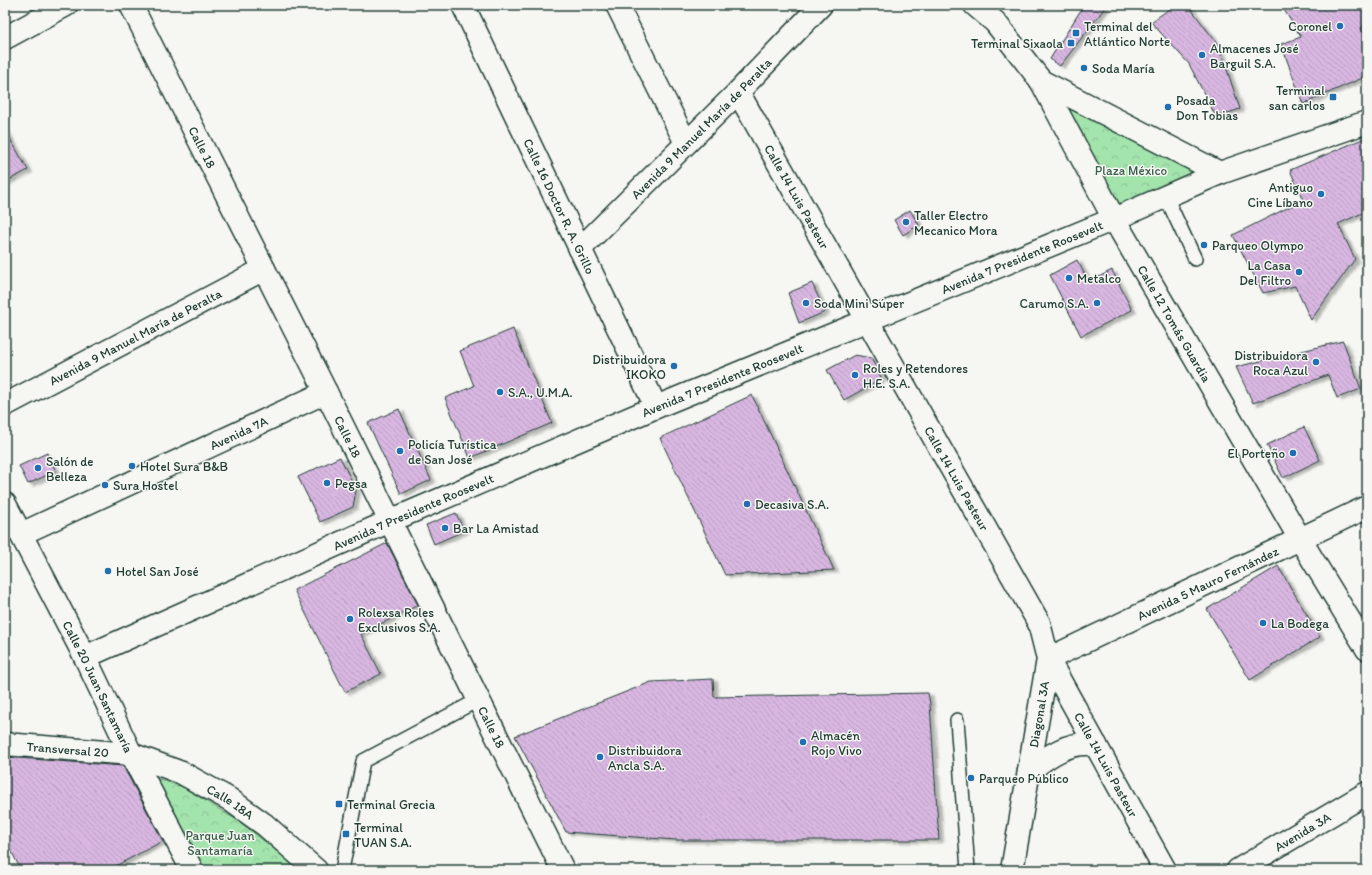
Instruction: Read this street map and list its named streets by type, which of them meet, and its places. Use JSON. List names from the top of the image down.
{
  "streets": {
    "street": [
      "Avenida 9 Manuel María de Peralta",
      "Calle 18",
      "Calle 14 Luis Pasteur",
      "Calle 16 Doctor R. A. Grillo",
      "Avenida 7 Presidente Roosevelt",
      "Calle 12 Tomás Guardia",
      "Avenida 7A",
      "Avenida 5 Mauro Fernández",
      "Calle 20 Juan Santamaría",
      "Diagonal 3A",
      "Transversal 20",
      "Calle 18A",
      "Avenida 3A"
    ]
  },
  "crossings": [
    ["Avenida 9 Manuel María de Peralta", "Calle 18"],
    ["Avenida 9 Manuel María de Peralta", "Calle 14 Luis Pasteur"],
    ["Avenida 9 Manuel María de Peralta", "Calle 16 Doctor R. A. Grillo"],
    ["Calle 18", "Avenida 7 Presidente Roosevelt"],
    ["Calle 18", "Avenida 7A"],
    ["Calle 14 Luis Pasteur", "Avenida 7 Presidente Roosevelt"],
    ["Calle 14 Luis Pasteur", "Avenida 5 Mauro Fernández"],
    ["Calle 14 Luis Pasteur", "Diagonal 3A"],
    ["Calle 16 Doctor R. A. Grillo", "Avenida 7 Presidente Roosevelt"],
    ["Avenida 7 Presidente Roosevelt", "Calle 12 Tomás Guardia"],
    ["Avenida 7 Presidente Roosevelt", "Calle 20 Juan Santamaría"],
    ["Calle 12 Tomás Guardia", "Avenida 5 Mauro Fernández"],
    ["Avenida 7A", "Calle 20 Juan Santamaría"],
    ["Avenida 5 Mauro Fernández", "Diagonal 3A"],
    ["Calle 20 Juan Santamaría", "Transversal 20"],
    ["Calle 20 Juan Santamaría", "Calle 18A"],
    ["Transversal 20", "Calle 18A"]
  ],
  "parks": ["Plaza México", "Parque Juan Santamaría"],
  "places": {
    "other": [
      "Coronel",
      "Almacenes José Barguil S.A.",
      "Soda María",
      "Posada Don Tobias",
      "Antiguo Cine Líbano",
      "Taller Electro Mecanico Mora",
      "Parqueo Olympo",
      "La Casa Del Filtro",
      "Metalco",
      "Soda Mini Súper",
      "Carumo S.A.",
      "Distribuidora Roca Azul",
      "Distribuidora IKOKO",
      "Roles y Retendores H.E. S.A.",
      "S.A., U.M.A.",
      "Policía Turística de San José",
      "El Porteño",
      "Hotel Sura B&B",
      "Salón de Belleza",
      "Pegsa",
      "Sura Hostel",
      "Decasiva S.A.",
      "Bar La Amistad",
      "Hotel San José",
      "Rolexsa Roles Exclusivos S.A.",
      "La Bodega",
      "Almacén Rojo Vivo",
      "Distribuidora Ancla S.A.",
      "Parqueo Público"
    ],
    "transit": [
      "Terminal del Atlántico Norte",
      "Terminal Sixaola",
      "Terminal san carlos",
      "Terminal Grecia",
      "Terminal TUAN S.A."
    ]
  }
}
